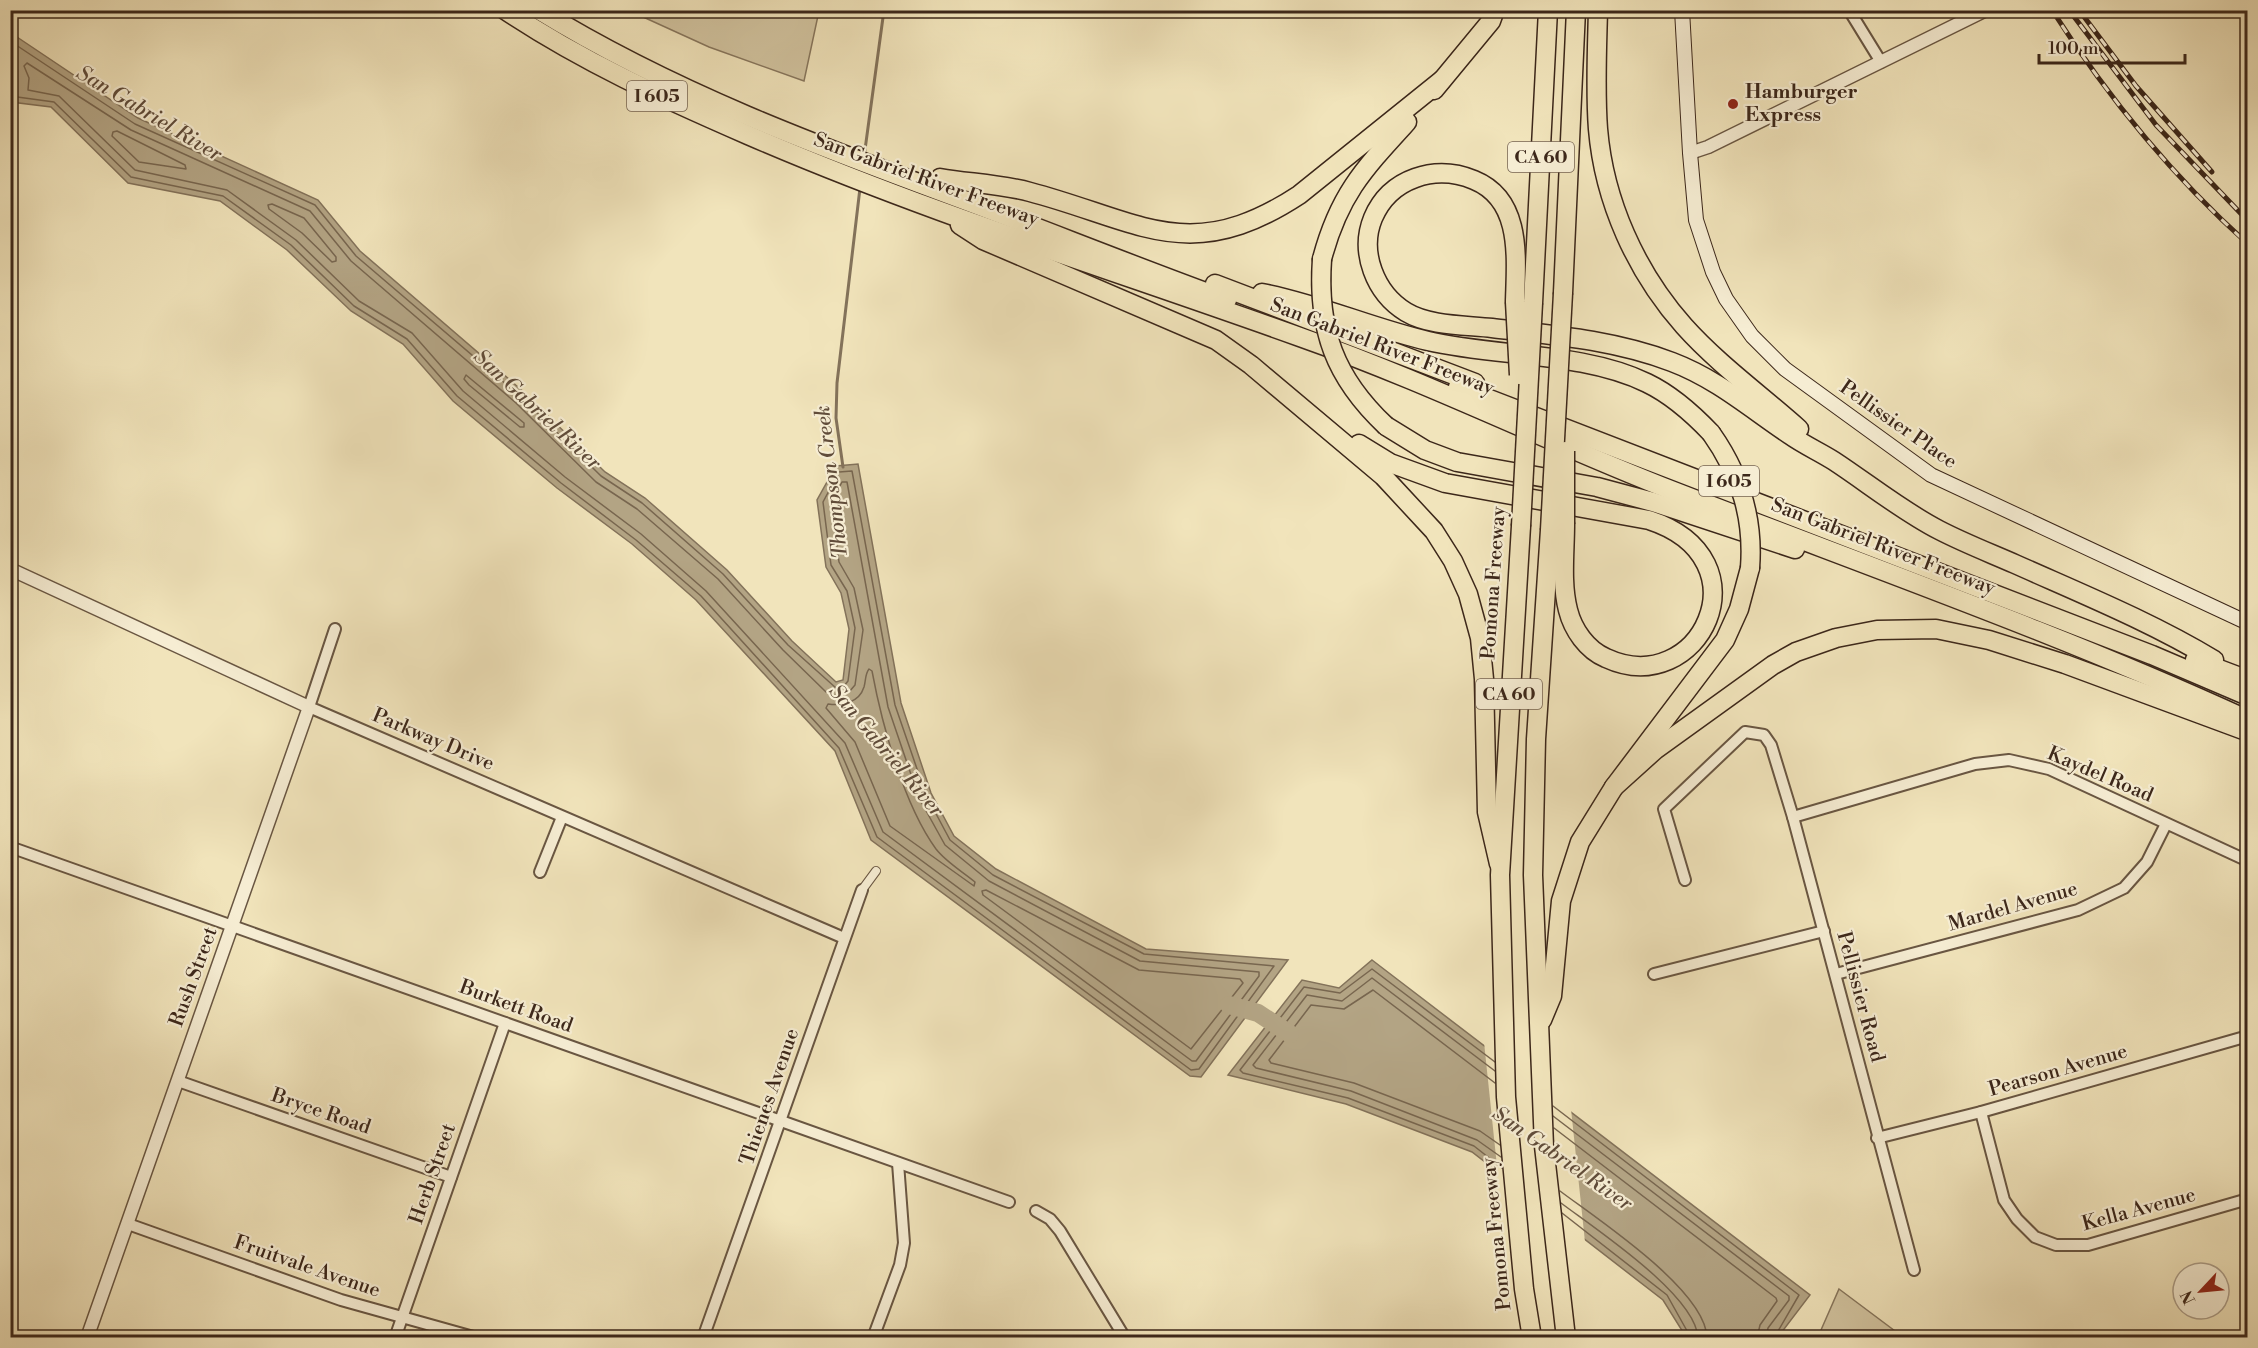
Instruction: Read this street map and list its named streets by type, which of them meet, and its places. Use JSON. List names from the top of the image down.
{
  "streets": {
    "highway": [
      "I 605",
      "CA 60",
      "San Gabriel River Freeway",
      "Pomona Freeway"
    ],
    "main road": ["Pellissier Place"],
    "street": [
      "Parkway Drive",
      "Kaydel Road",
      "Mardel Avenue",
      "Rush Street",
      "Pellissier Road",
      "Burkett Road",
      "Pearson Avenue",
      "Thienes Avenue",
      "Bryce Road",
      "Herb Street",
      "Kella Avenue",
      "Fruitvale Avenue"
    ]
  },
  "crossings": [
    ["Parkway Drive", "Rush Street"],
    ["Parkway Drive", "Thienes Avenue"],
    ["Kaydel Road", "Mardel Avenue"],
    ["Kaydel Road", "Pellissier Road"],
    ["Mardel Avenue", "Pellissier Road"],
    ["Rush Street", "Burkett Road"],
    ["Rush Street", "Bryce Road"],
    ["Rush Street", "Fruitvale Avenue"],
    ["Pellissier Road", "Pearson Avenue"],
    ["Burkett Road", "Thienes Avenue"],
    ["Burkett Road", "Herb Street"],
    ["Pearson Avenue", "Kella Avenue"],
    ["Bryce Road", "Herb Street"],
    ["Herb Street", "Fruitvale Avenue"]
  ],
  "water": ["San Gabriel River", "Thompson Creek"],
  "places": ["Hamburger Express"],
  "scale_bar": "100 m",
  "north": "bottom left"
}
